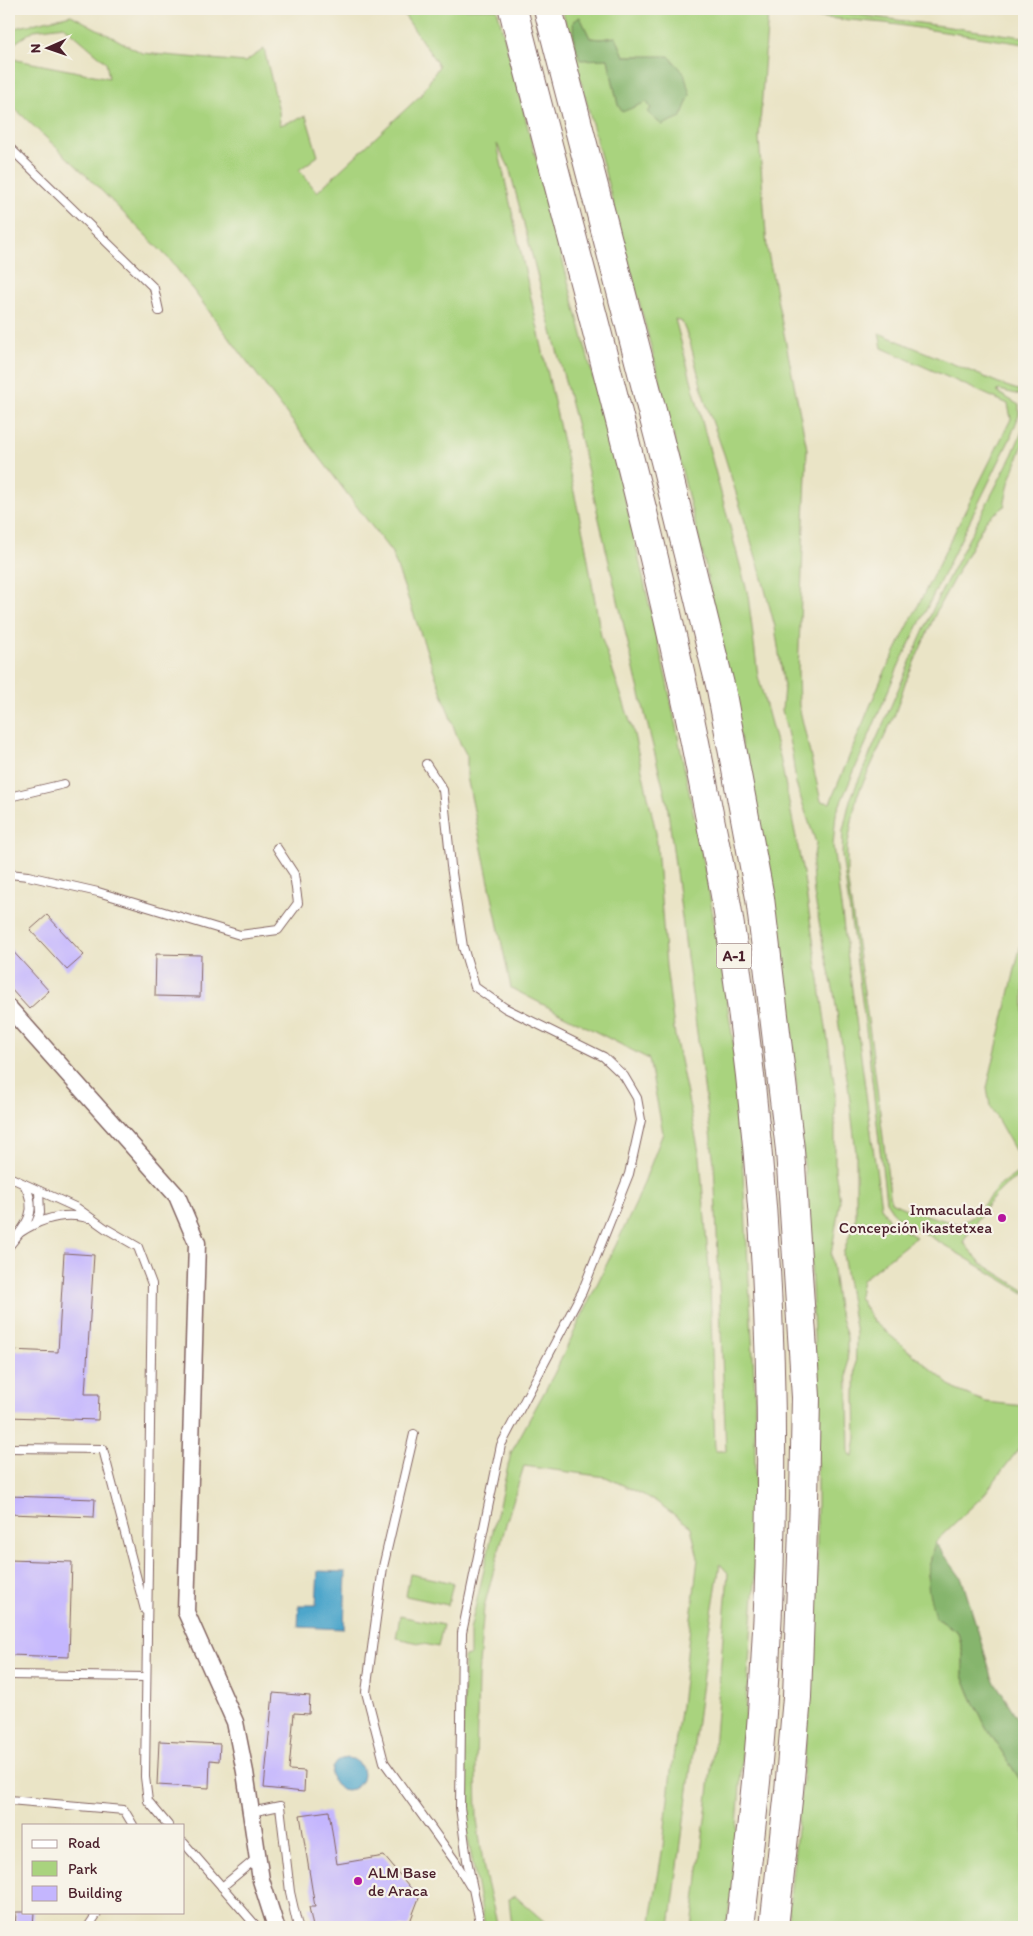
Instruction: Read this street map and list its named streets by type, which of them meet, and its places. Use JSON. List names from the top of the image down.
{
  "streets": {
    "highway": ["A-1"]
  },
  "places": ["Inmaculada Concepción ikastetxea", "ALM Base de Araca"],
  "legend": ["Road", "Park", "Building"],
  "north": "left"
}
